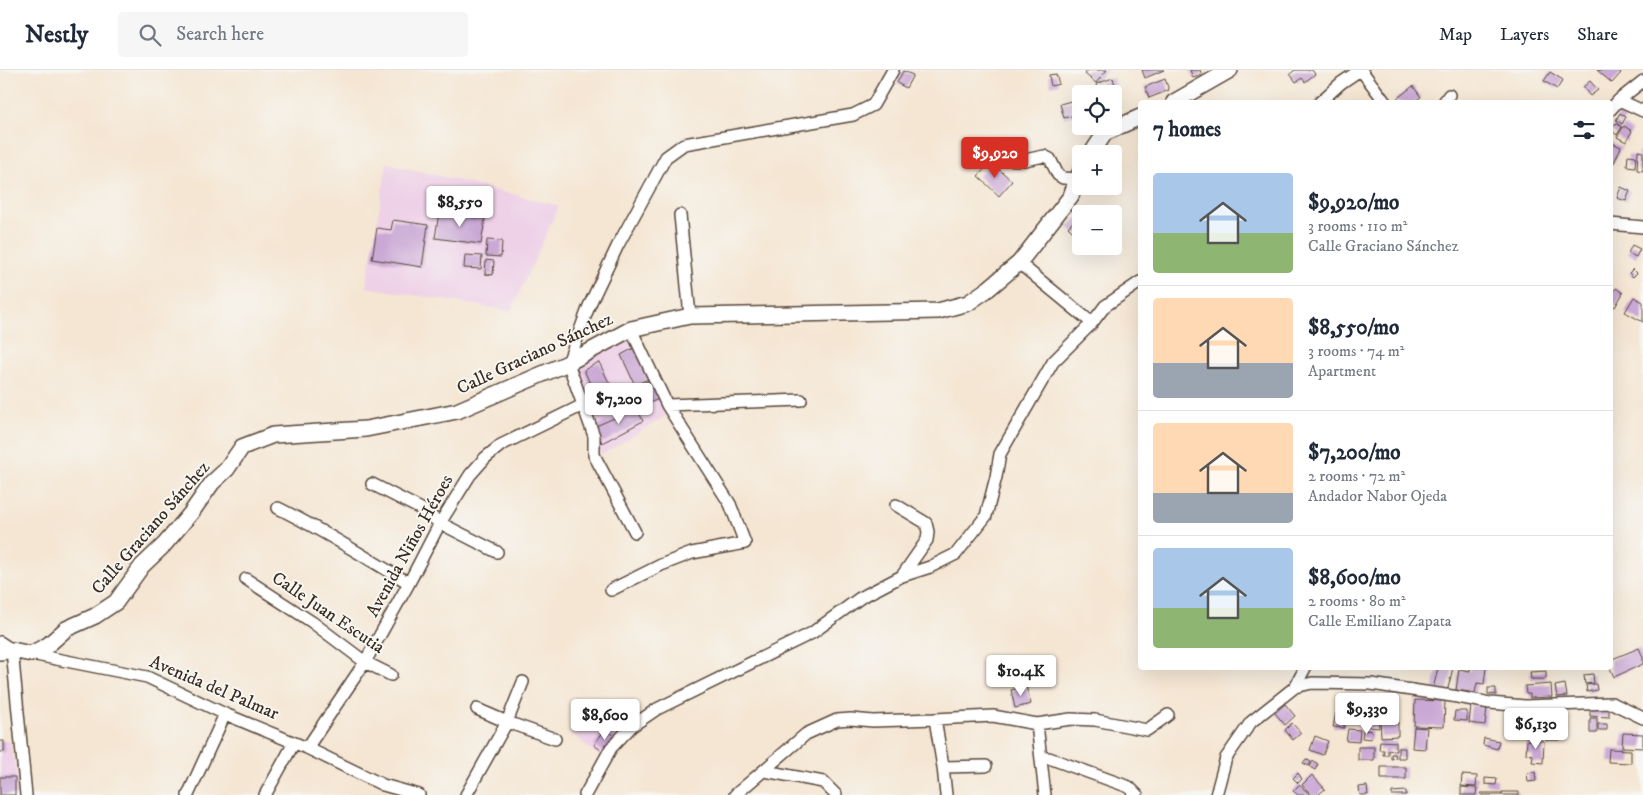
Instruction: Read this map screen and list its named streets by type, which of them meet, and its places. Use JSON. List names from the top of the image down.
{
  "streets": {
    "street": [
      "Calle Graciano Sánchez",
      "Avenida Niños Héroes",
      "Calle Juan Escutia",
      "Avenida del Palmar"
    ]
  },
  "crossings": [
    ["Calle Graciano Sánchez", "Avenida del Palmar"],
    ["Avenida Niños Héroes", "Calle Juan Escutia"],
    ["Avenida Niños Héroes", "Avenida del Palmar"]
  ],
  "page": {
    "header": "Nestly",
    "search": "Search here",
    "nav": ["Map", "Layers", "Share"],
    "map_buttons": ["+", "−"],
    "heading": "7 homes",
    "price": [
      "$9,920",
      "$8,550",
      "$7,200",
      "$10.4K",
      "$9,330",
      "$8,600",
      "$6,130"
    ],
    "list": [
      {
        "name": "$9,920/mo",
        "note": "3 rooms · 110 m² · Calle Graciano Sánchez"
      },
      {
        "name": "$8,550/mo",
        "note": "3 rooms · 74 m² · Apartment"
      },
      {
        "name": "$7,200/mo",
        "note": "2 rooms · 72 m² · Andador Nabor Ojeda"
      },
      {
        "name": "$8,600/mo",
        "note": "2 rooms · 80 m² · Calle Emiliano Zapata"
      }
    ]
  }
}
